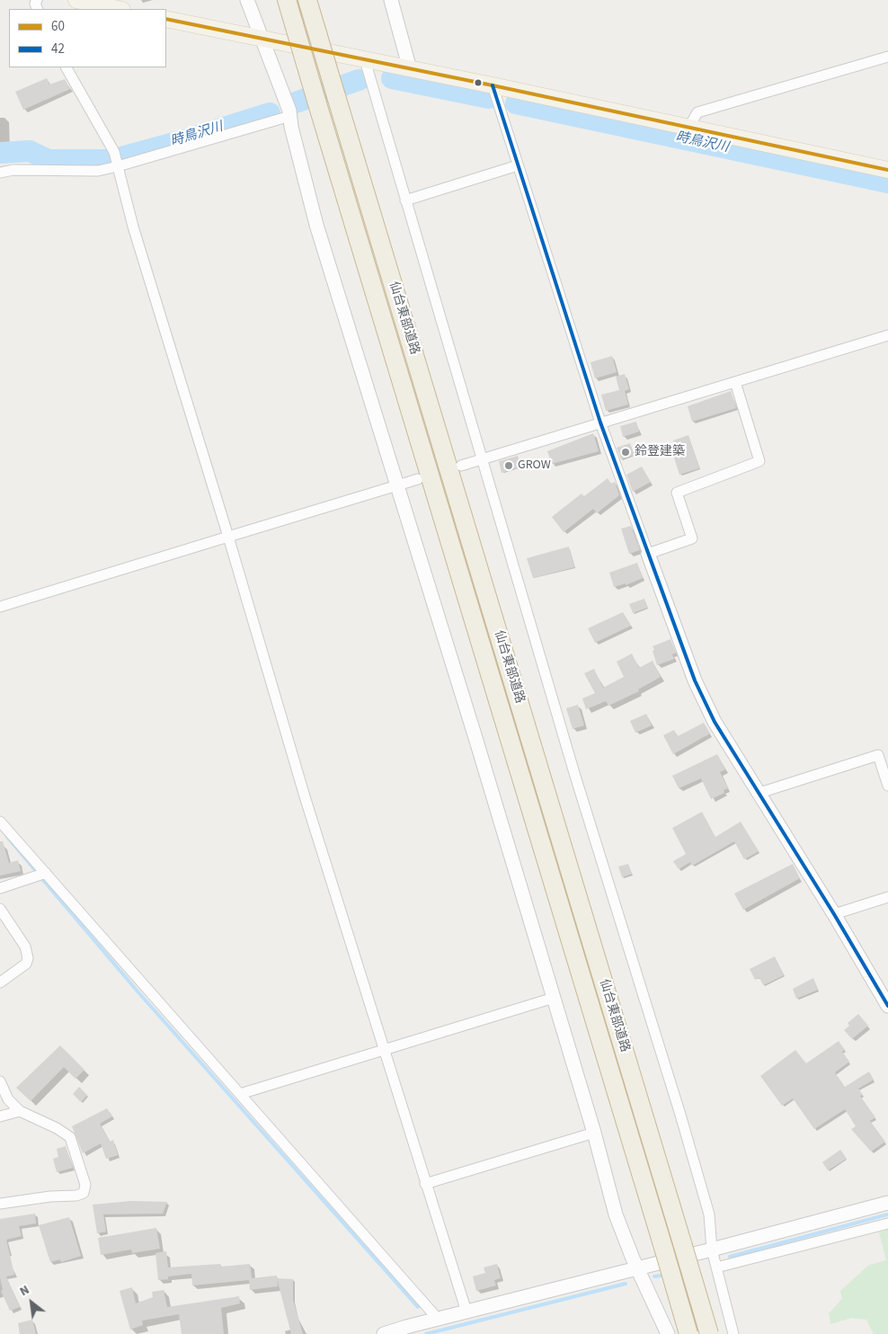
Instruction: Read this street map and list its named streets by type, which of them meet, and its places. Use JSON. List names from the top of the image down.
{
  "streets": {
    "highway": ["仙台東部道路"]
  },
  "water": ["時鳥沢川"],
  "places": ["鈴登建築", "GROW"],
  "lines": ["transit line 60", "transit line 42"],
  "legend": ["60", "42"],
  "north": "top left"
}
